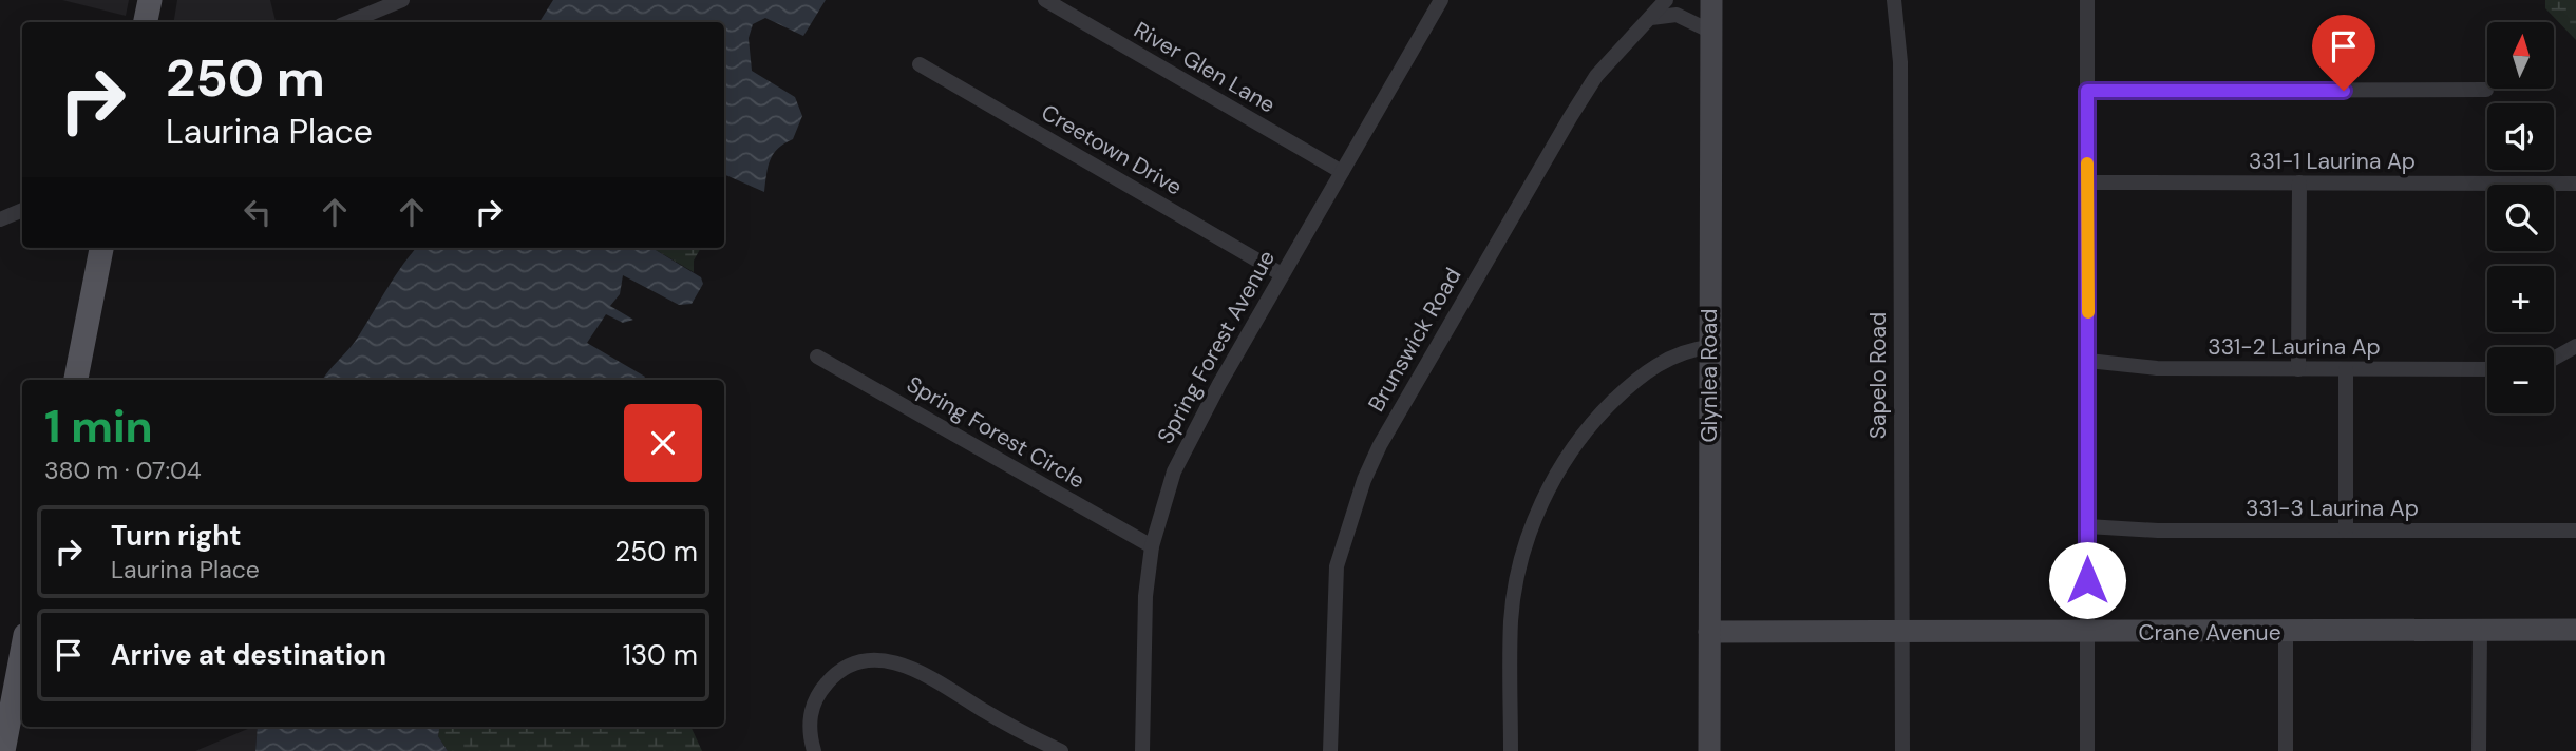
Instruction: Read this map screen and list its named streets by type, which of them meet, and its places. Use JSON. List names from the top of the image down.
{
  "streets": {
    "street": [
      "River Glen Lane",
      "Creetown Drive",
      "331-1 Laurina Ap",
      "Brunswick Road",
      "Spring Forest Avenue",
      "331-2 Laurina Ap",
      "Glynlea Road",
      "Sapelo Road",
      "Spring Forest Circle",
      "331-3 Laurina Ap",
      "Crane Avenue"
    ]
  },
  "crossings": [
    ["River Glen Lane", "Spring Forest Avenue"],
    ["Creetown Drive", "Spring Forest Avenue"],
    ["Spring Forest Avenue", "Spring Forest Circle"],
    ["Glynlea Road", "Crane Avenue"],
    ["Sapelo Road", "Crane Avenue"]
  ],
  "north": "top",
  "page": {
    "map_buttons": ["+", "−"],
    "turn": ["250 m", "Laurina Place"],
    "heading": ["1 min", "380 m · 07:04"],
    "list": [
      {
        "name": "Turn right",
        "note": "Laurina Place",
        "value": "250 m"
      },
      {
        "name": "Arrive at destination",
        "value": "130 m"
      }
    ]
  }
}
